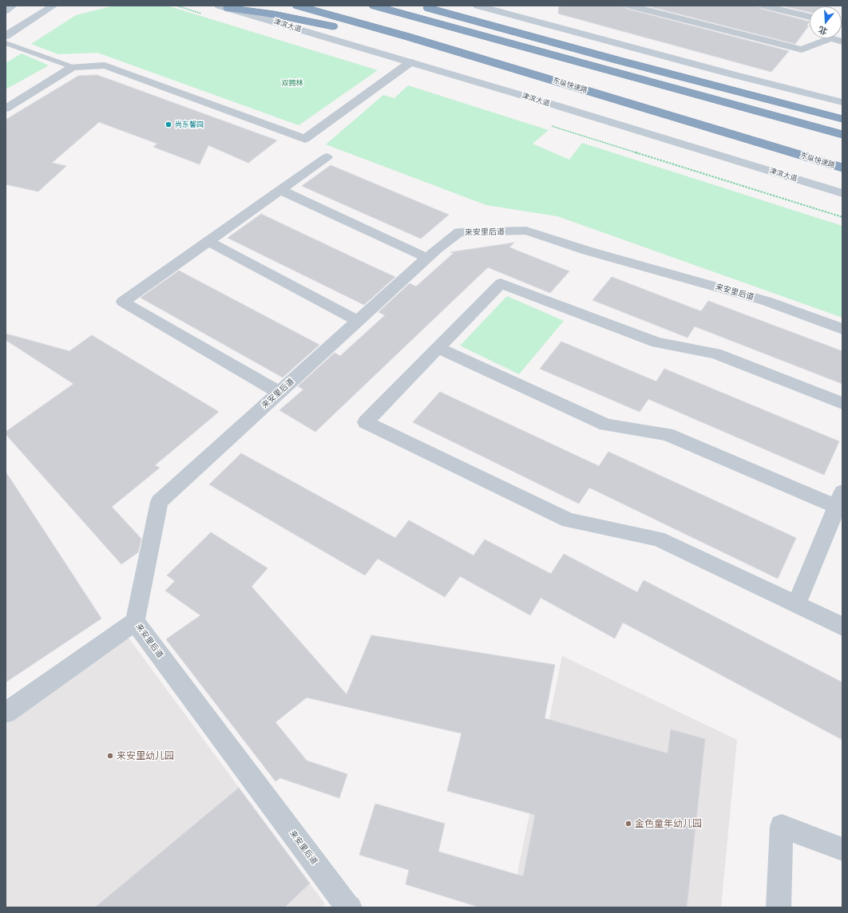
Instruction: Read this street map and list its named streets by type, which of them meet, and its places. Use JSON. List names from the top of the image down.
{
  "streets": {
    "highway": ["东纵快速路"],
    "main road": ["津滨大道"],
    "street": ["来安里后道"]
  },
  "parks": ["双拥林"],
  "places": ["尚东馨园", "来安里幼儿园", "金色童年幼儿园"],
  "north": "bottom"
}
